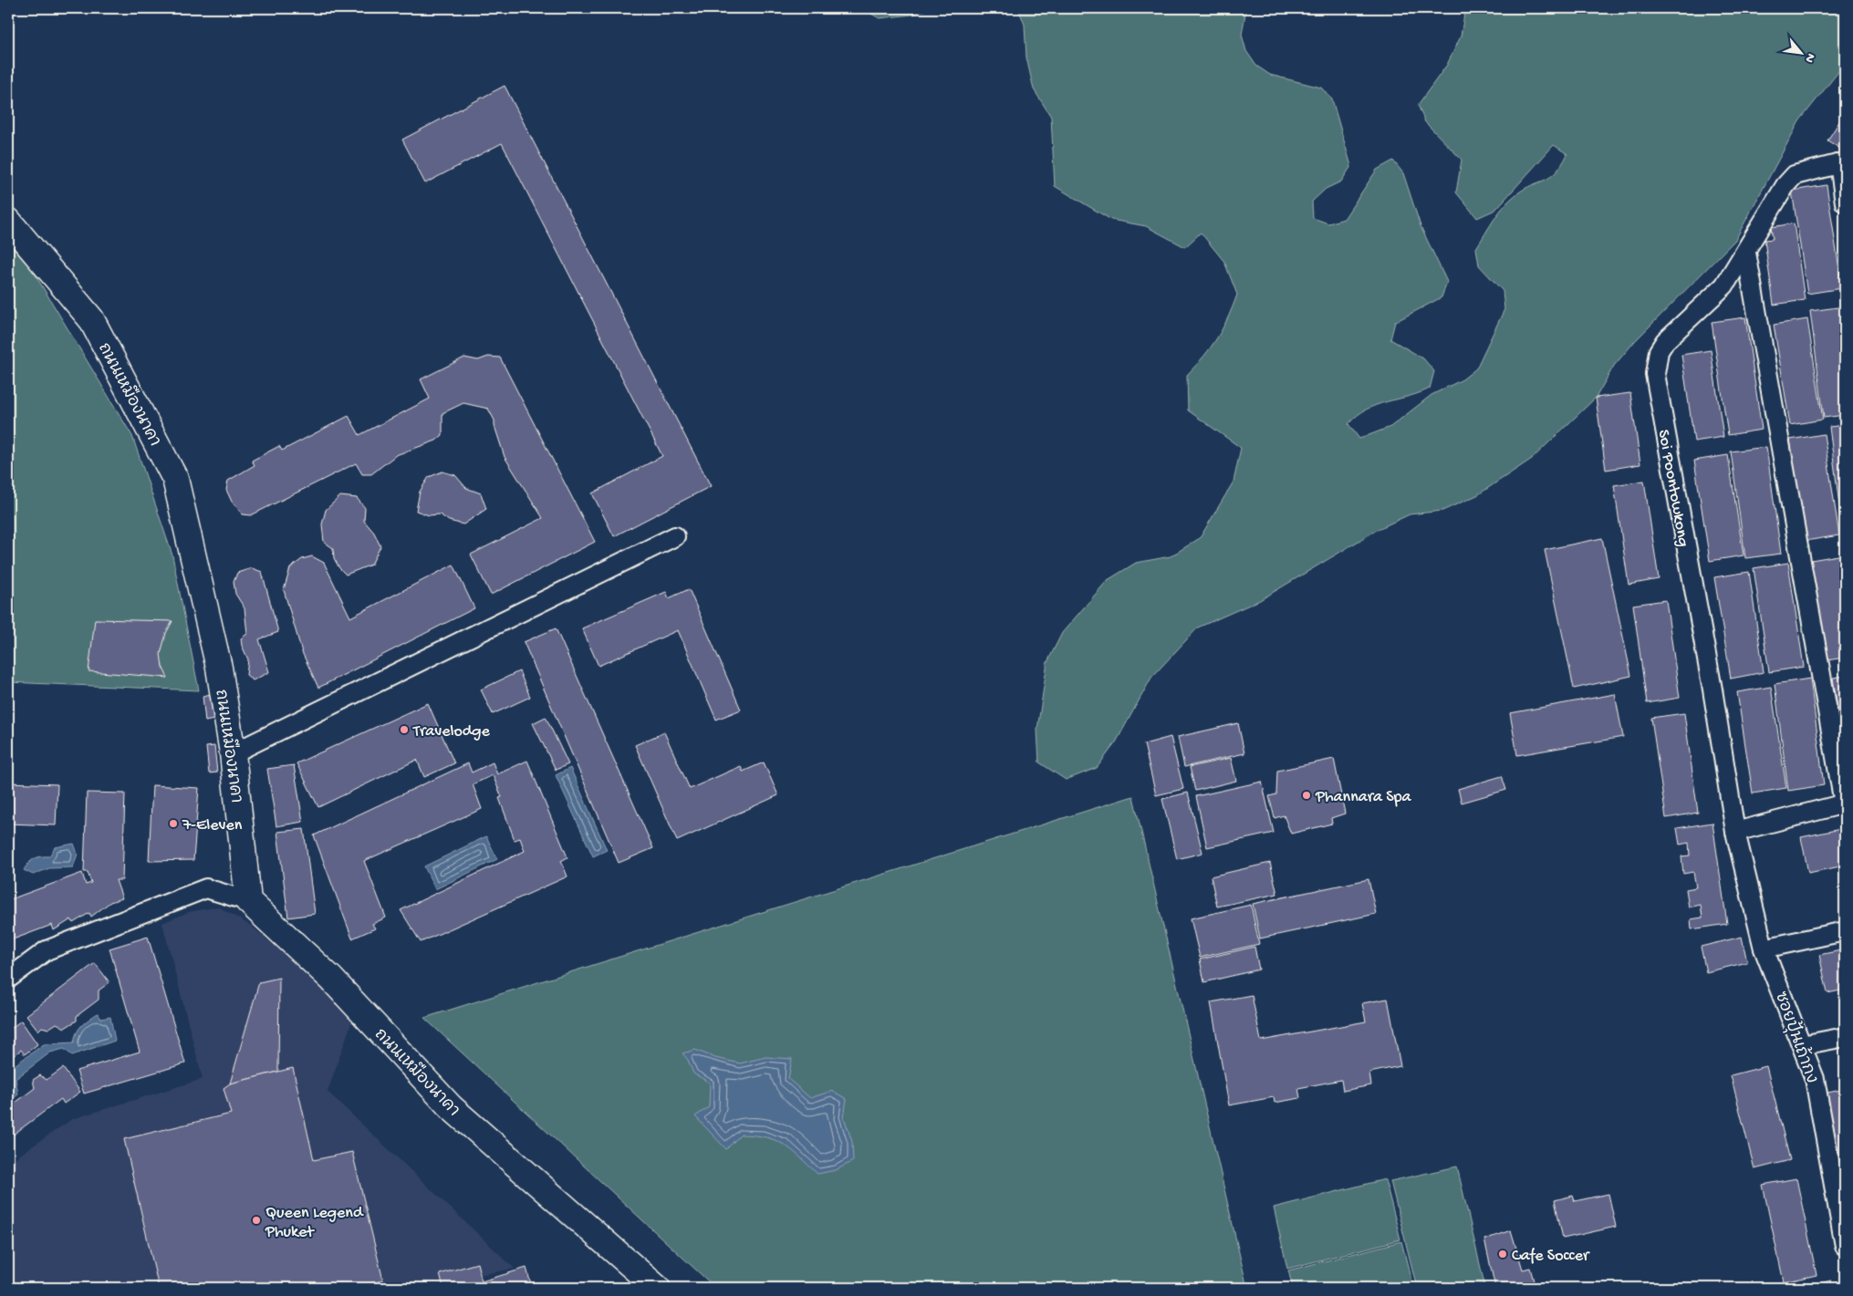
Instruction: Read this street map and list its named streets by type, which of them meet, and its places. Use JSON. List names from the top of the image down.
{
  "streets": {
    "street": ["ถนนเหมืองนาคา", "Soi Poontowkong", "ซอยปุ้นเถ้ากง"]
  },
  "crossings": [
    ["Soi Poontowkong", "ซอยปุ้นเถ้ากง"]
  ],
  "places": [
    "Travelodge",
    "Phannara Spa",
    "7-Eleven",
    "Queen Legend Phuket",
    "Cafe Soccer"
  ],
  "north": "bottom right"
}
